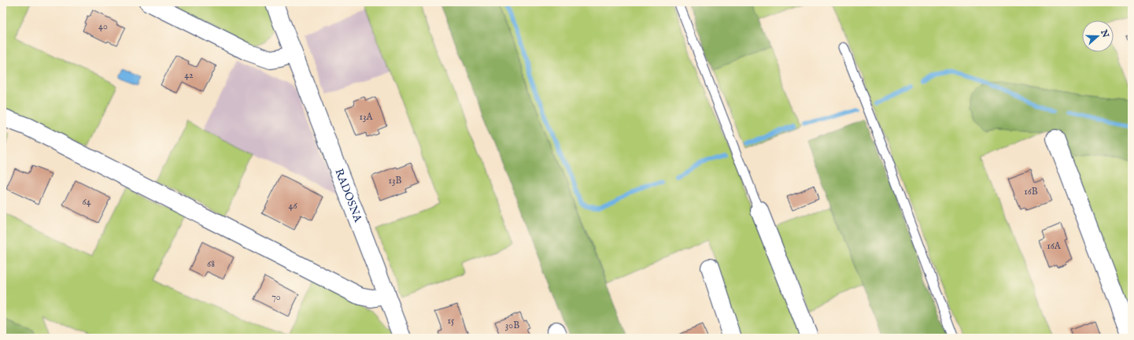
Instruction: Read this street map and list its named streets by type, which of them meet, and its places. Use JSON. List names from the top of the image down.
{
  "streets": {
    "street": ["RADOSNA"]
  },
  "house_numbers": [
    "40",
    "42",
    "13A",
    "13B",
    "16B",
    "64",
    "46",
    "16A",
    "68",
    "70",
    "15",
    "30B"
  ],
  "north": "right"
}
